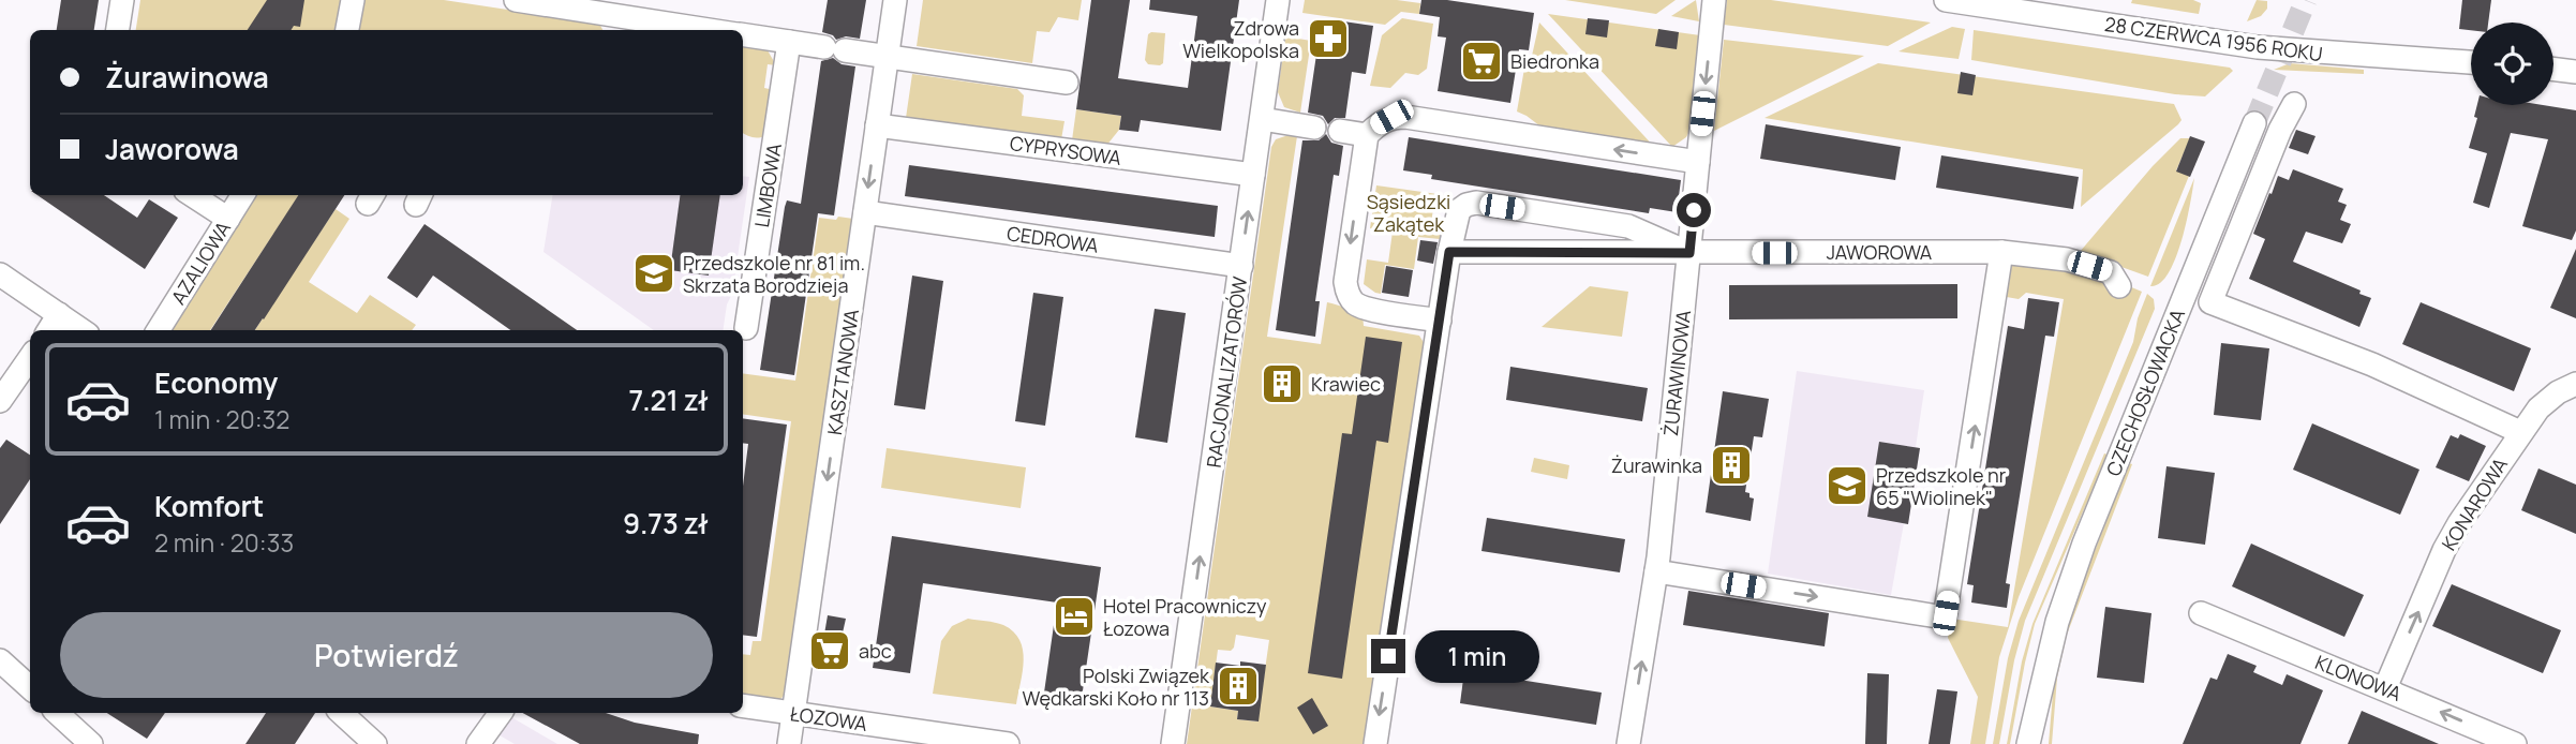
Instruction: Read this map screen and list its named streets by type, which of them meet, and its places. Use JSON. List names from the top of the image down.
{
  "streets": {
    "street": [
      "28 CZERWCA 1956 ROKU",
      "CYPRYSOWA",
      "LIMBOWA",
      "CEDROWA",
      "JAWOROWA",
      "AZALIOWA",
      "KASZTANOWA",
      "RACJONALIZATORÓW",
      "ŻURAWINOWA",
      "CZECHOSŁOWACKA",
      "KONAROWA",
      "KLONOWA",
      "ŁOZOWA"
    ]
  },
  "crossings": [
    ["CYPRYSOWA", "KASZTANOWA"],
    ["CYPRYSOWA", "RACJONALIZATORÓW"],
    ["CEDROWA", "KASZTANOWA"],
    ["CEDROWA", "RACJONALIZATORÓW"],
    ["JAWOROWA", "ŻURAWINOWA"],
    ["KASZTANOWA", "ŁOZOWA"],
    ["KONAROWA", "KLONOWA"]
  ],
  "one_way": [
    "JAWOROWA",
    "KASZTANOWA",
    "RACJONALIZATORÓW",
    "KONAROWA",
    "KLONOWA"
  ],
  "parks": ["Sąsiedzki Zakątek"],
  "places": {
    "pharmacy": ["Zdrowa Wielkopolska"],
    "supermarket": ["Biedronka", "abc"],
    "school or university": ["Przedszkole nr 81 im. Skrzata Borodzieja", "Przedszkole nr 65 \"Wiolinek\""],
    "building": ["Krawiec", "Żurawinka", "Polski Związek Wędkarski Koło nr 113"],
    "hotel": ["Hotel Pracowniczy Łozowa"]
  },
  "page": {
    "banner": ["Żurawinowa", "Jaworowa"],
    "list": [
      {
        "name": "Economy",
        "note": "1 min · 20:32",
        "value": "7.21 zł"
      },
      {
        "name": "Komfort",
        "note": "2 min · 20:33",
        "value": "9.73 zł"
      }
    ],
    "buttons": "Potwierdź",
    "bubble": "1 min"
  }
}
